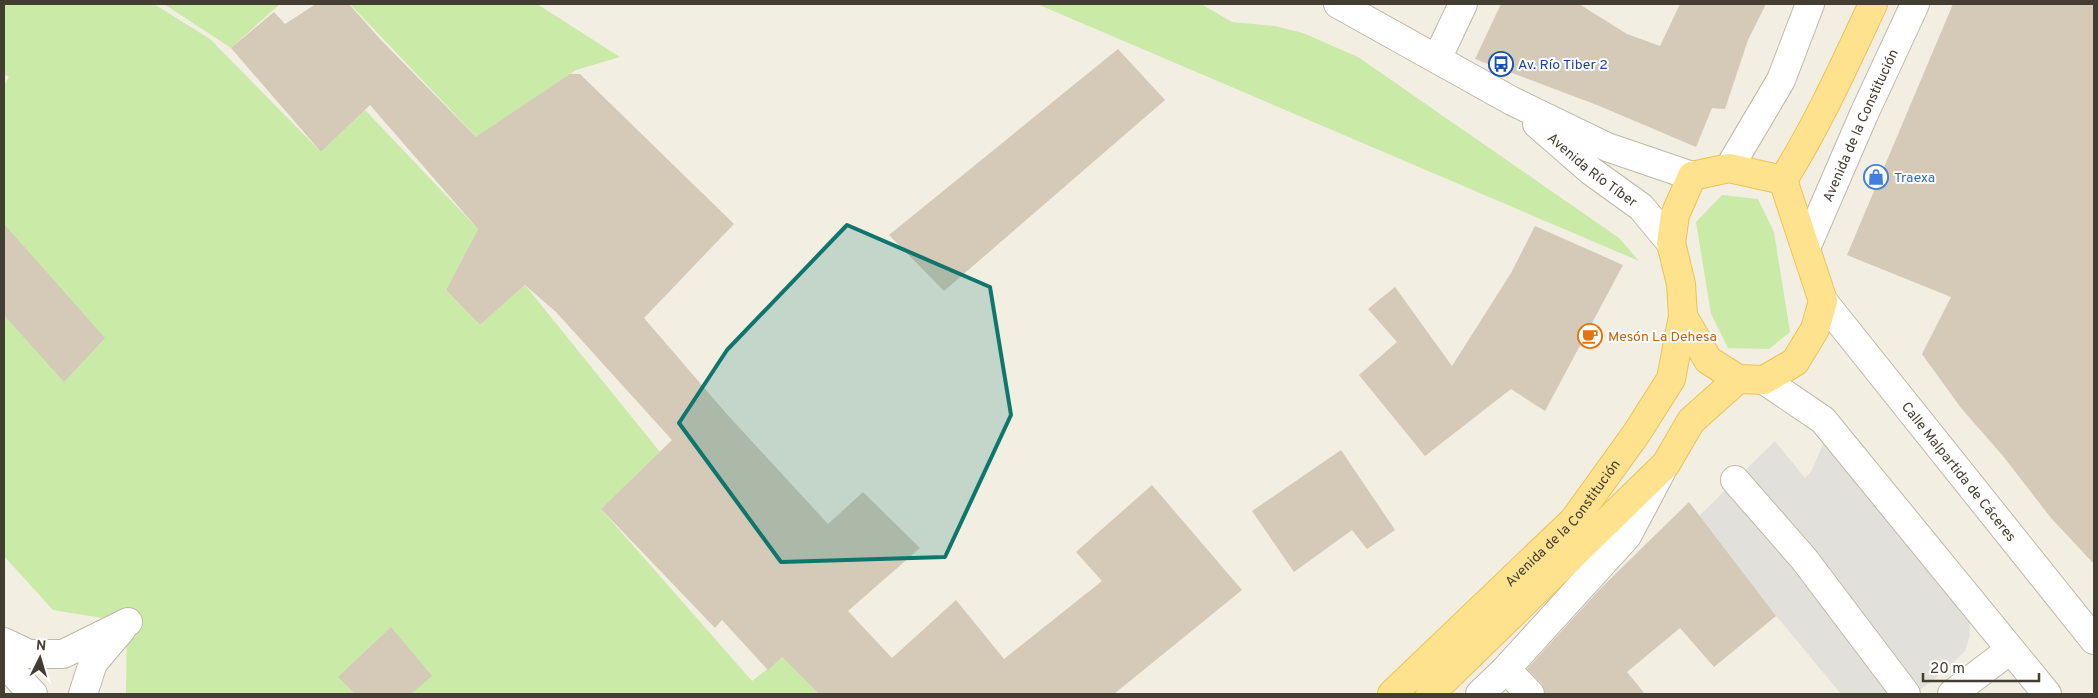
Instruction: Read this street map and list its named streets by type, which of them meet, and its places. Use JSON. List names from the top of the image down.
{
  "streets": {
    "main road": ["Avenida de la Constitución"],
    "street": ["Avenida Río Tíber", "Calle Malpartida de Cáceres"]
  },
  "crossings": [
    ["Avenida de la Constitución", "Calle Malpartida de Cáceres"]
  ],
  "places": {
    "bus stop": ["Av. Río Tiber 2"],
    "shop": ["Traexa"],
    "cafe": ["Mesón La Dehesa"]
  },
  "scale_bar": "20 m",
  "north": "top"
}
